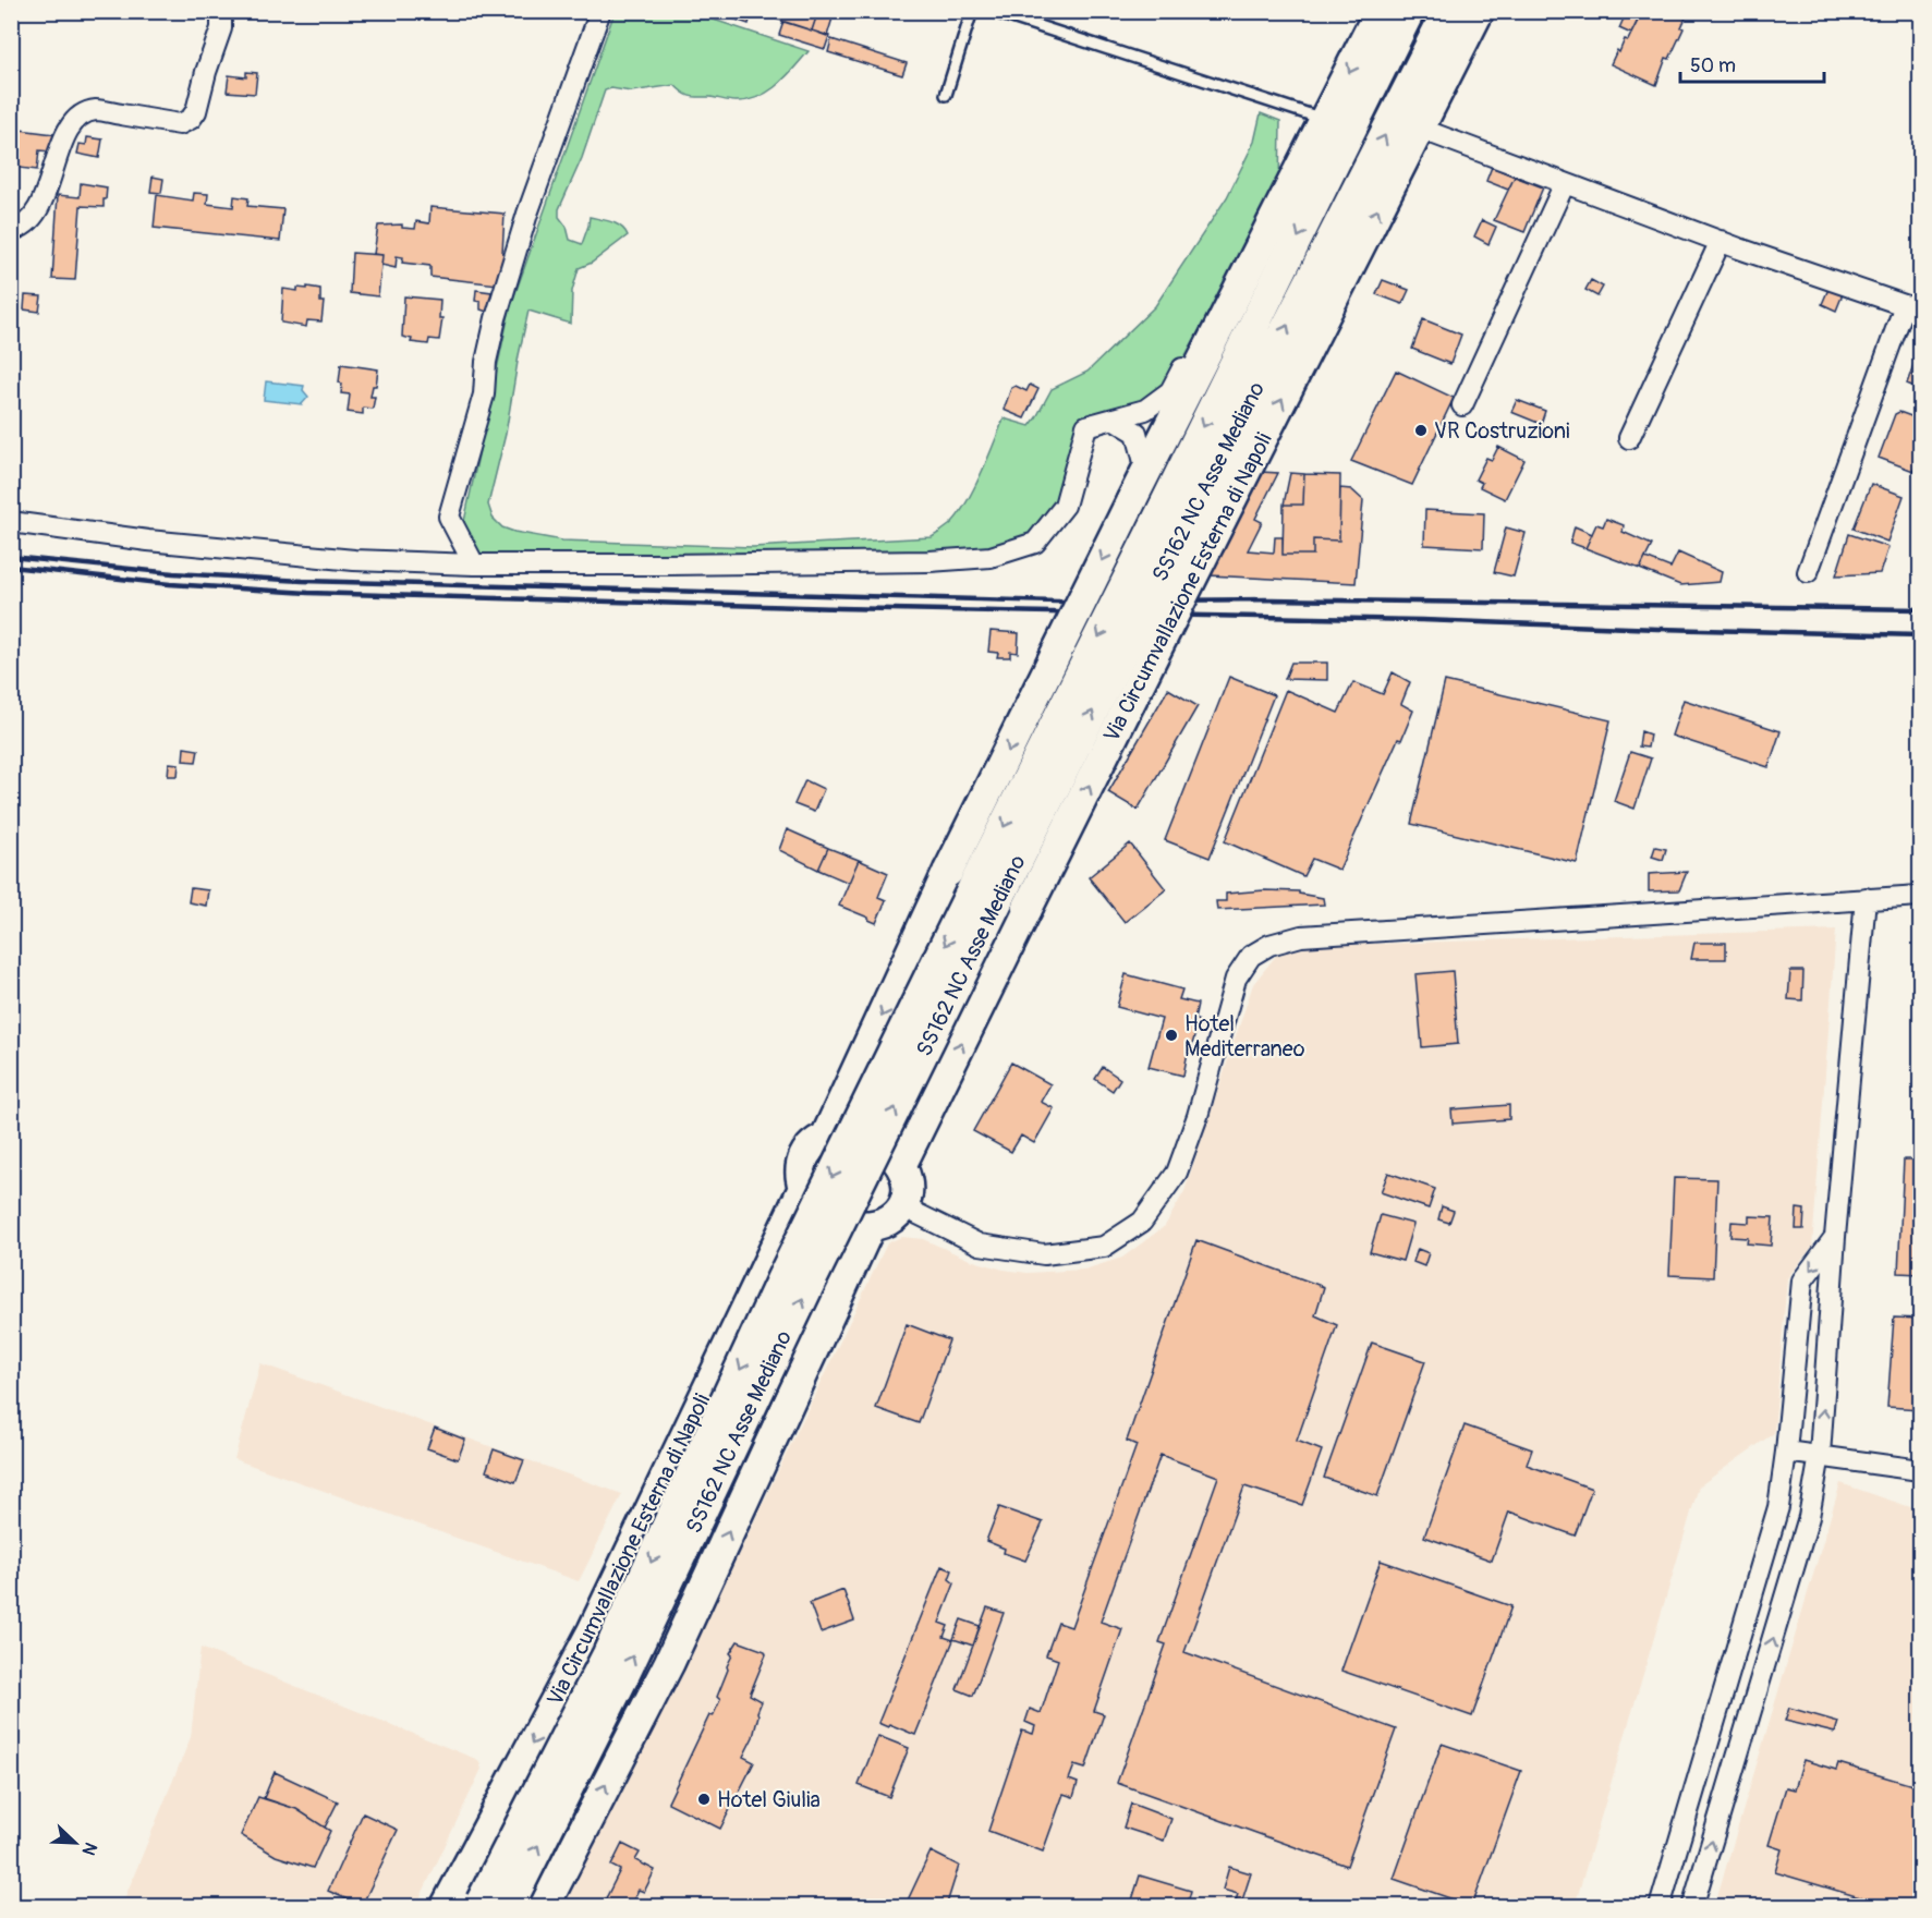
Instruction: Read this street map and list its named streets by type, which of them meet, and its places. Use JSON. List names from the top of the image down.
{
  "streets": {
    "highway": ["SS162 NC Asse Mediano"],
    "main road": ["Via Circumvallazione Esterna di Napoli"]
  },
  "crossings": [
    ["SS162 NC Asse Mediano", "Via Circumvallazione Esterna di Napoli"]
  ],
  "places": ["VR Costruzioni", "Hotel Mediterraneo", "Hotel Giulia"],
  "scale_bar": "50 m",
  "north": "bottom right"
}
